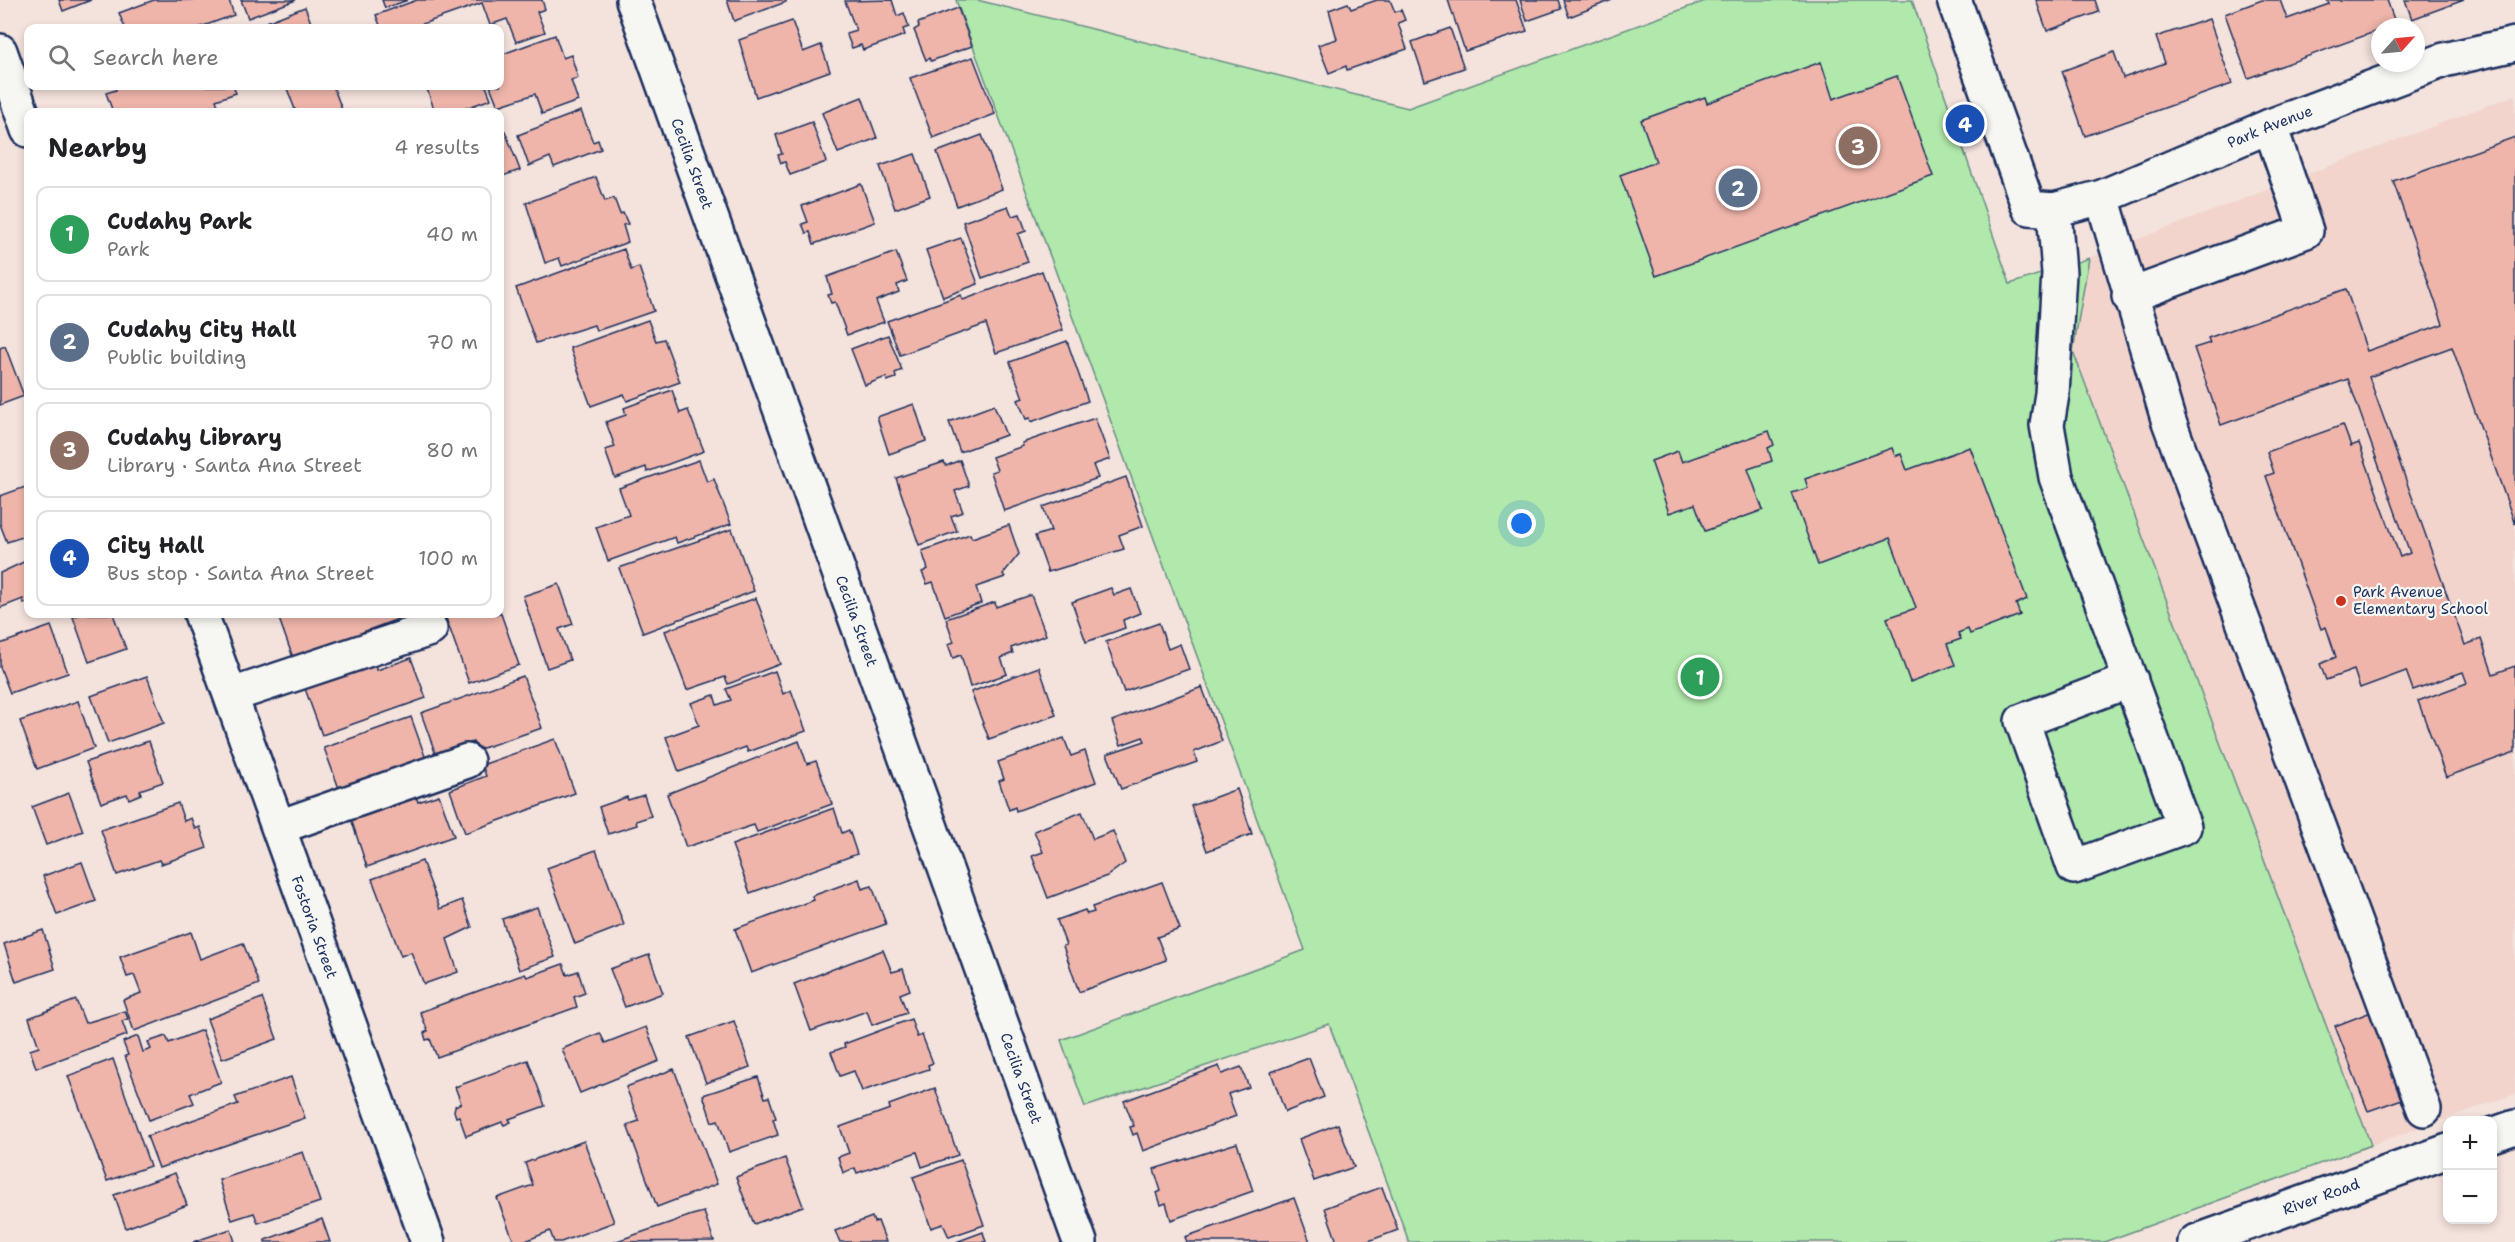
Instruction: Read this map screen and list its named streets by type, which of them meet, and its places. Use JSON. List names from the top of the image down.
{
  "streets": {
    "street": [
      "Park Avenue",
      "Cecilia Street",
      "Fostoria Street",
      "River Road"
    ]
  },
  "places": ["Park Avenue Elementary School"],
  "north": "top right",
  "page": {
    "search": "Search here",
    "pins": [
      "4",
      "3",
      "2",
      "1"
    ],
    "heading": ["Nearby", "4 results"],
    "list": [
      {
        "mark": "1",
        "name": "Cudahy Park",
        "note": "Park",
        "value": "40 m"
      },
      {
        "mark": "2",
        "name": "Cudahy City Hall",
        "note": "Public building",
        "value": "70 m"
      },
      {
        "mark": "3",
        "name": "Cudahy Library",
        "note": "Library · Santa Ana Street",
        "value": "80 m"
      },
      {
        "mark": "4",
        "name": "City Hall",
        "note": "Bus stop · Santa Ana Street",
        "value": "100 m"
      }
    ],
    "map_buttons": ["+", "−"]
  }
}
